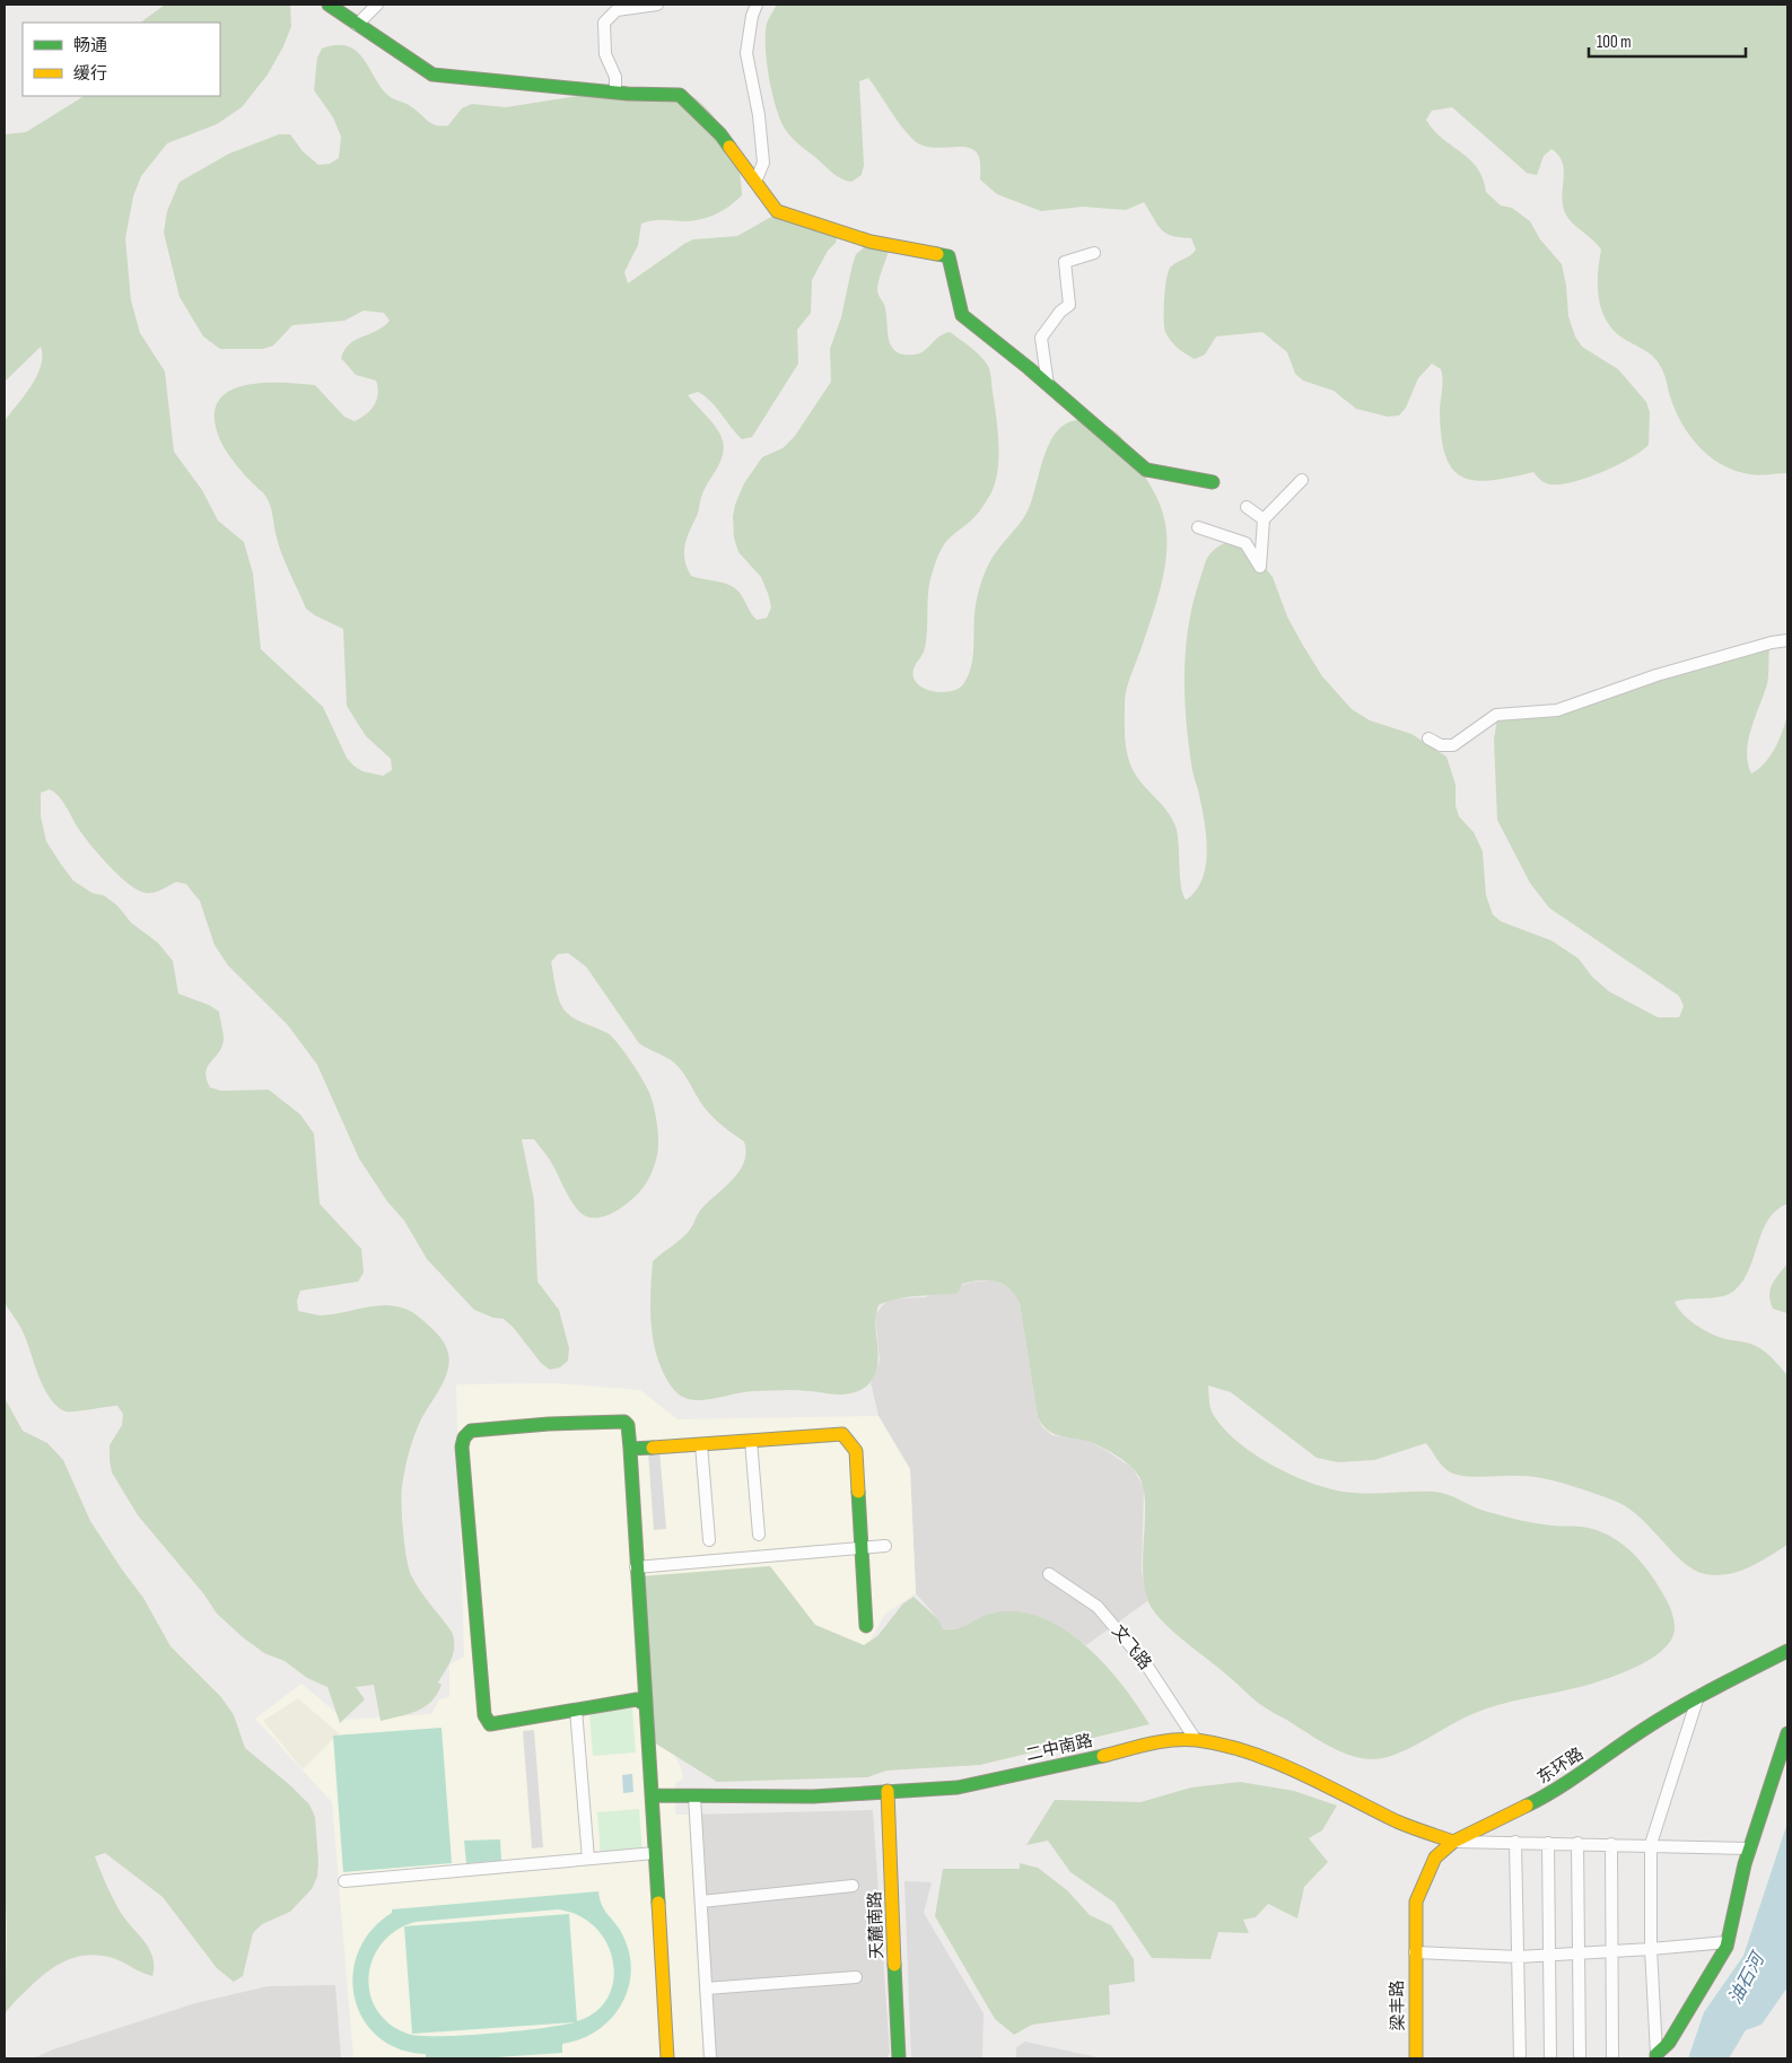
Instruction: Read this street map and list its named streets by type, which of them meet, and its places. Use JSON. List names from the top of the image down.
{
  "streets": {
    "street": [
      "文飞路",
      "二中南路",
      "东环路",
      "天麓南路",
      "梁丰路"
    ]
  },
  "crossings": [
    ["文飞路", "二中南路"],
    ["二中南路", "东环路"],
    ["二中南路", "天麓南路"],
    ["东环路", "梁丰路"]
  ],
  "water": ["油石河"],
  "legend": ["畅通", "缓行"],
  "scale_bar": "100 m"
}
